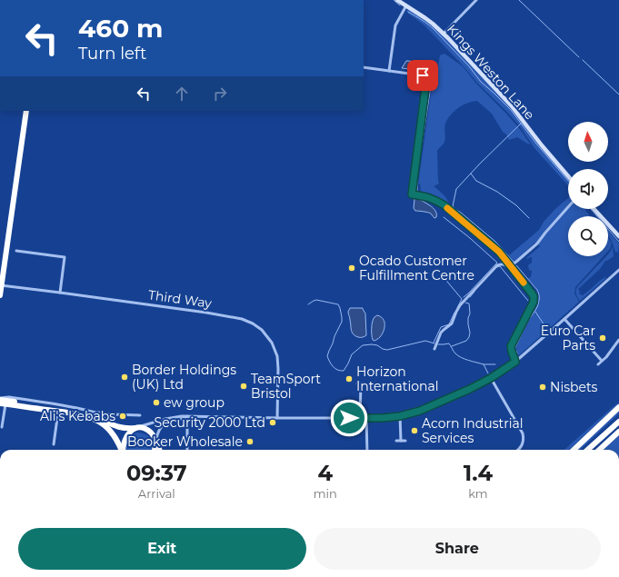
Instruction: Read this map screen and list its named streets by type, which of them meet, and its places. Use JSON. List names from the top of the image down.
{
  "streets": {
    "street": ["Kings Weston Lane", "Third Way"]
  },
  "places": [
    "Ocado Customer Fulfillment Centre",
    "Euro Car Parts",
    "Border Holdings (UK) Ltd",
    "Horizon International",
    "TeamSport Bristol",
    "Nisbets",
    "ew group",
    "Ali's Kebabs",
    "Security 2000 Ltd",
    "Acorn Industrial Services",
    "Booker Wholesale"
  ],
  "north": "top",
  "page": {
    "turn": ["460 m", "Turn left"],
    "eta": [
      "09:37",
      "Arrival",
      "4",
      "min",
      "1.4",
      "km"
    ],
    "buttons": ["Exit", "Share"]
  }
}
